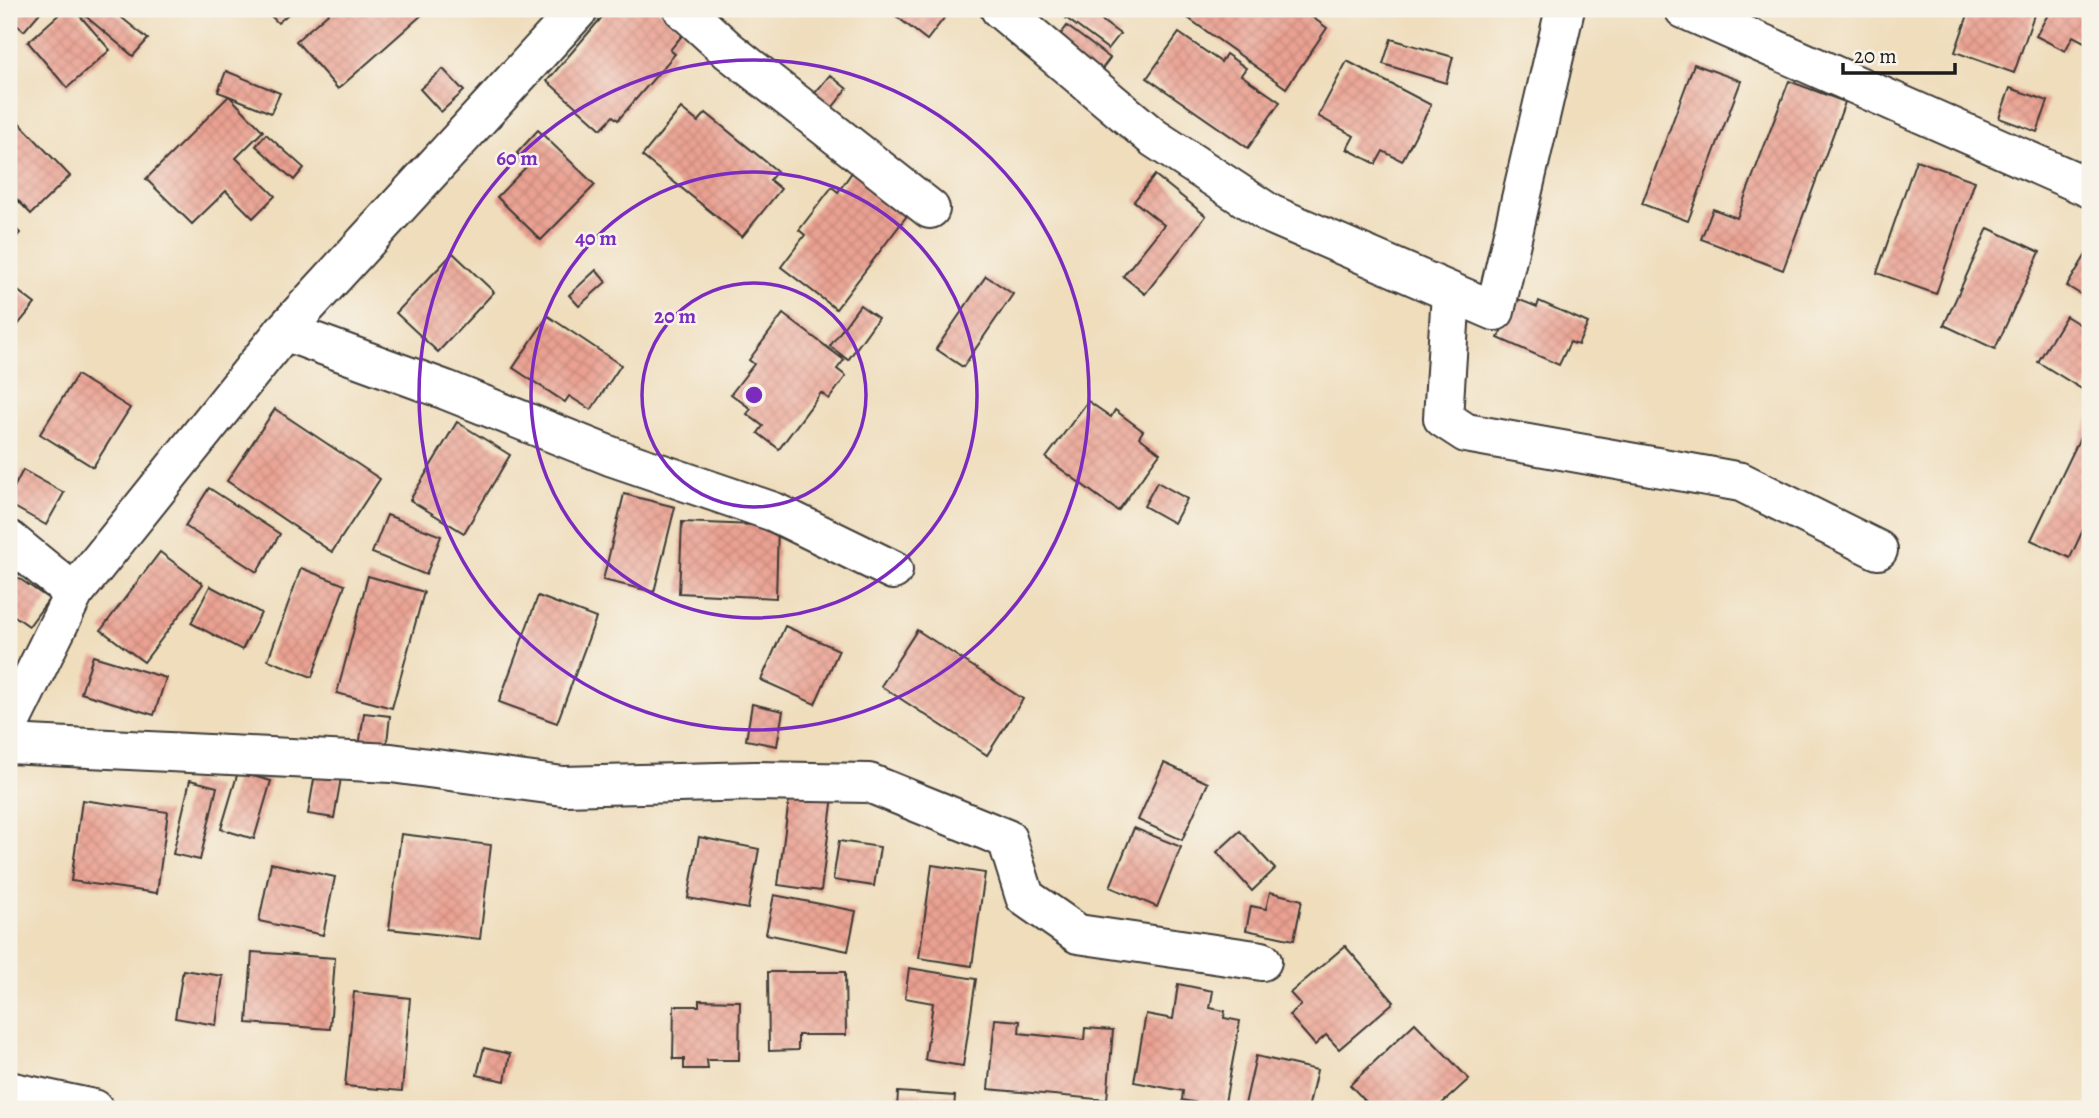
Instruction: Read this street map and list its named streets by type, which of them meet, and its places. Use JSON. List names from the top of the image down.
{
  "scale_bar": "20 m",
  "rings": ["60 m", "40 m", "20 m"]
}
